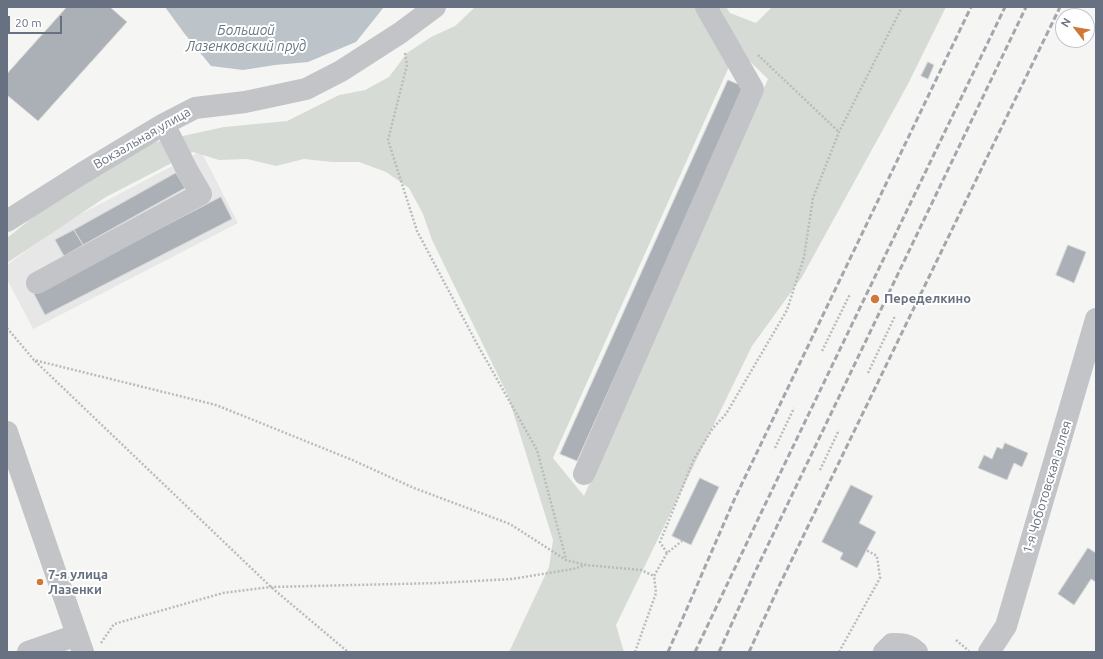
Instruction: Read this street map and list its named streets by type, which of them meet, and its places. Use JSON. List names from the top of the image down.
{
  "streets": {
    "street": ["Вокзальная улица", "1-я Чоботовская аллея"]
  },
  "water": ["Большой Лазенковский пруд"],
  "places": ["Переделкино", "7-я улица Лазенки"],
  "scale_bar": "20 m",
  "north": "top left"
}
